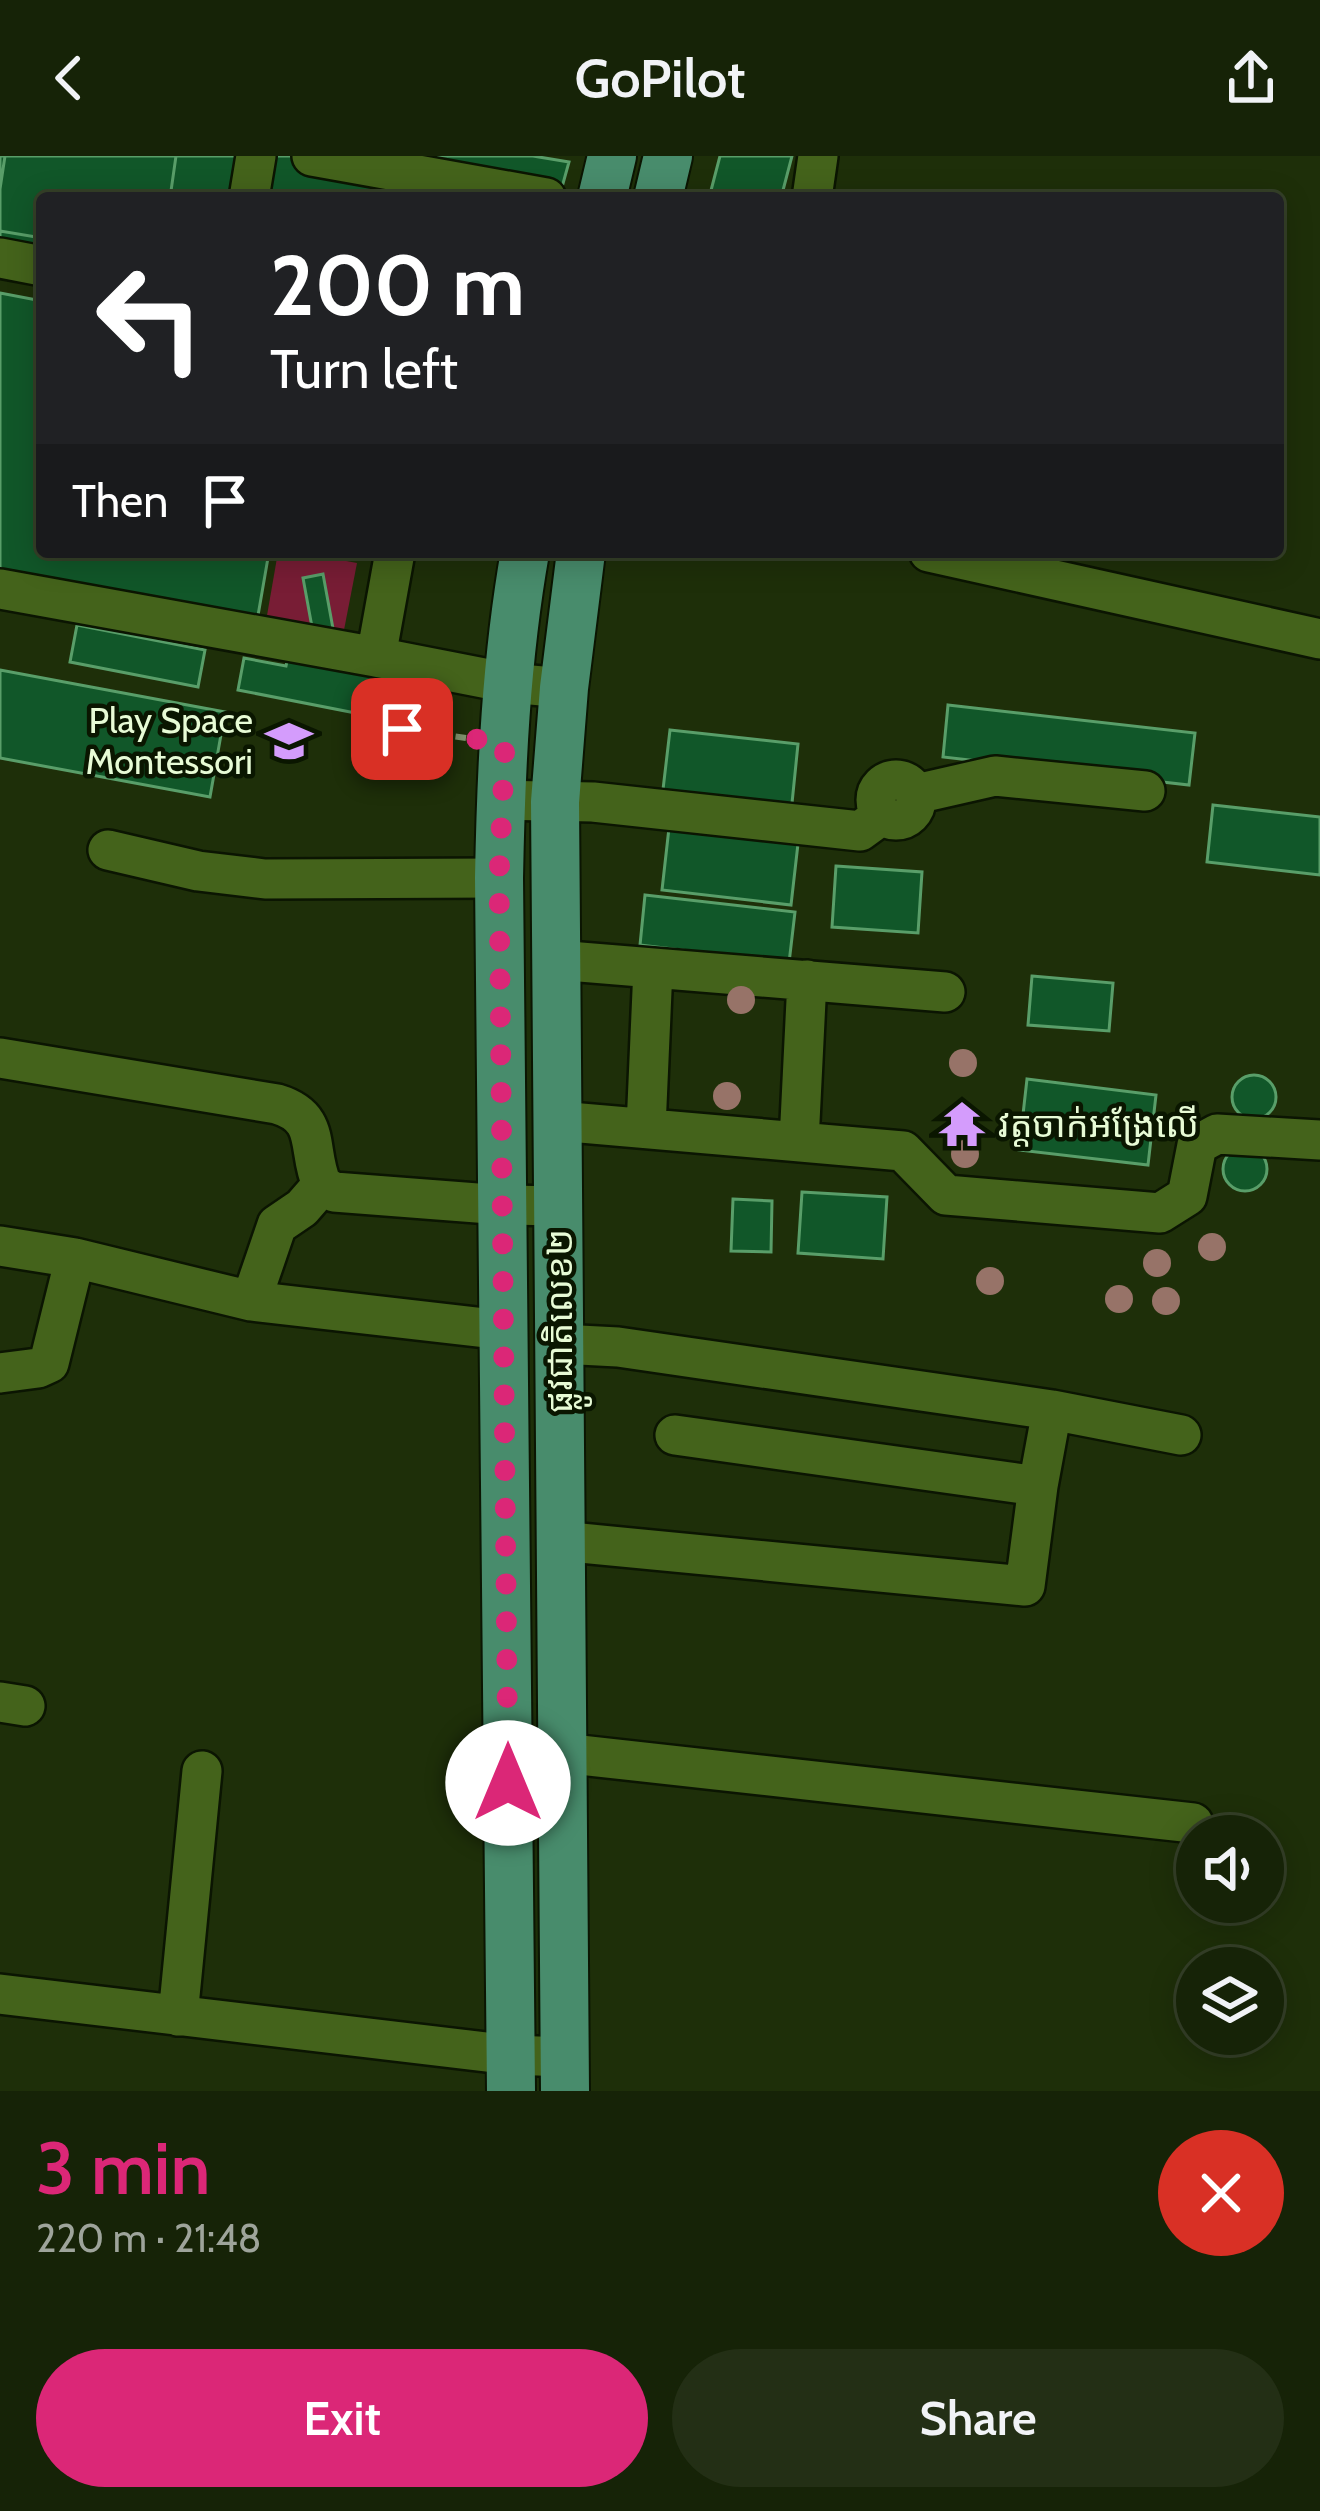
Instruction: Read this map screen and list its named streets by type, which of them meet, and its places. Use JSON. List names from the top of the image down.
{
  "streets": {
    "main road": ["ផ្លូវជាតិលេខ២"]
  },
  "places": {
    "school or university": ["Play Space Montessori"],
    "temple": ["វត្តចាក់អង្រែលើ"]
  },
  "page": {
    "header": "GoPilot",
    "turn": ["200 m", "Turn left"],
    "then": "Then",
    "heading": ["3 min", "220 m · 21:48"],
    "buttons": ["Exit", "Share"]
  }
}
